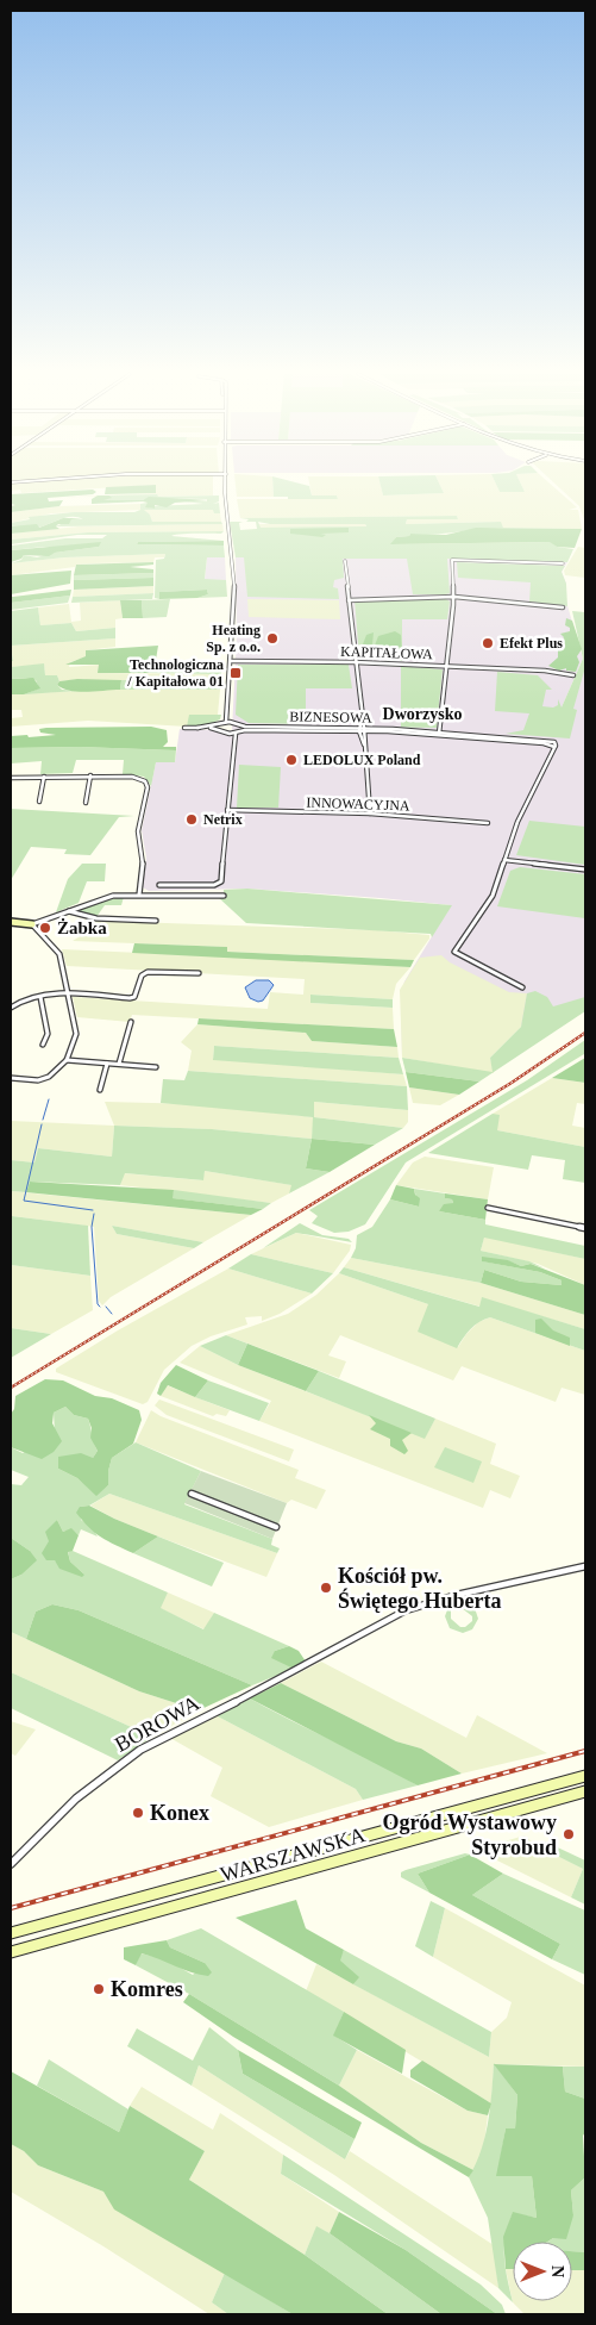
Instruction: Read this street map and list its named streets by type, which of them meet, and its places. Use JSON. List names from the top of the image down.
{
  "streets": {
    "main road": ["WARSZAWSKA"],
    "street": [
      "KAPITAŁOWA",
      "BIZNESOWA",
      "INNOWACYJNA",
      "BOROWA"
    ]
  },
  "districts": ["Dworzysko"],
  "places": {
    "other": [
      "Heating Sp. z o.o.",
      "Efekt Plus",
      "LEDOLUX Poland",
      "Netrix",
      "Żabka",
      "Kościół pw. Świętego Huberta",
      "Konex",
      "Ogród Wystawowy Styrobud",
      "Komres"
    ],
    "transit": ["Technologiczna / Kapitałowa 01"]
  },
  "north": "right"
}
